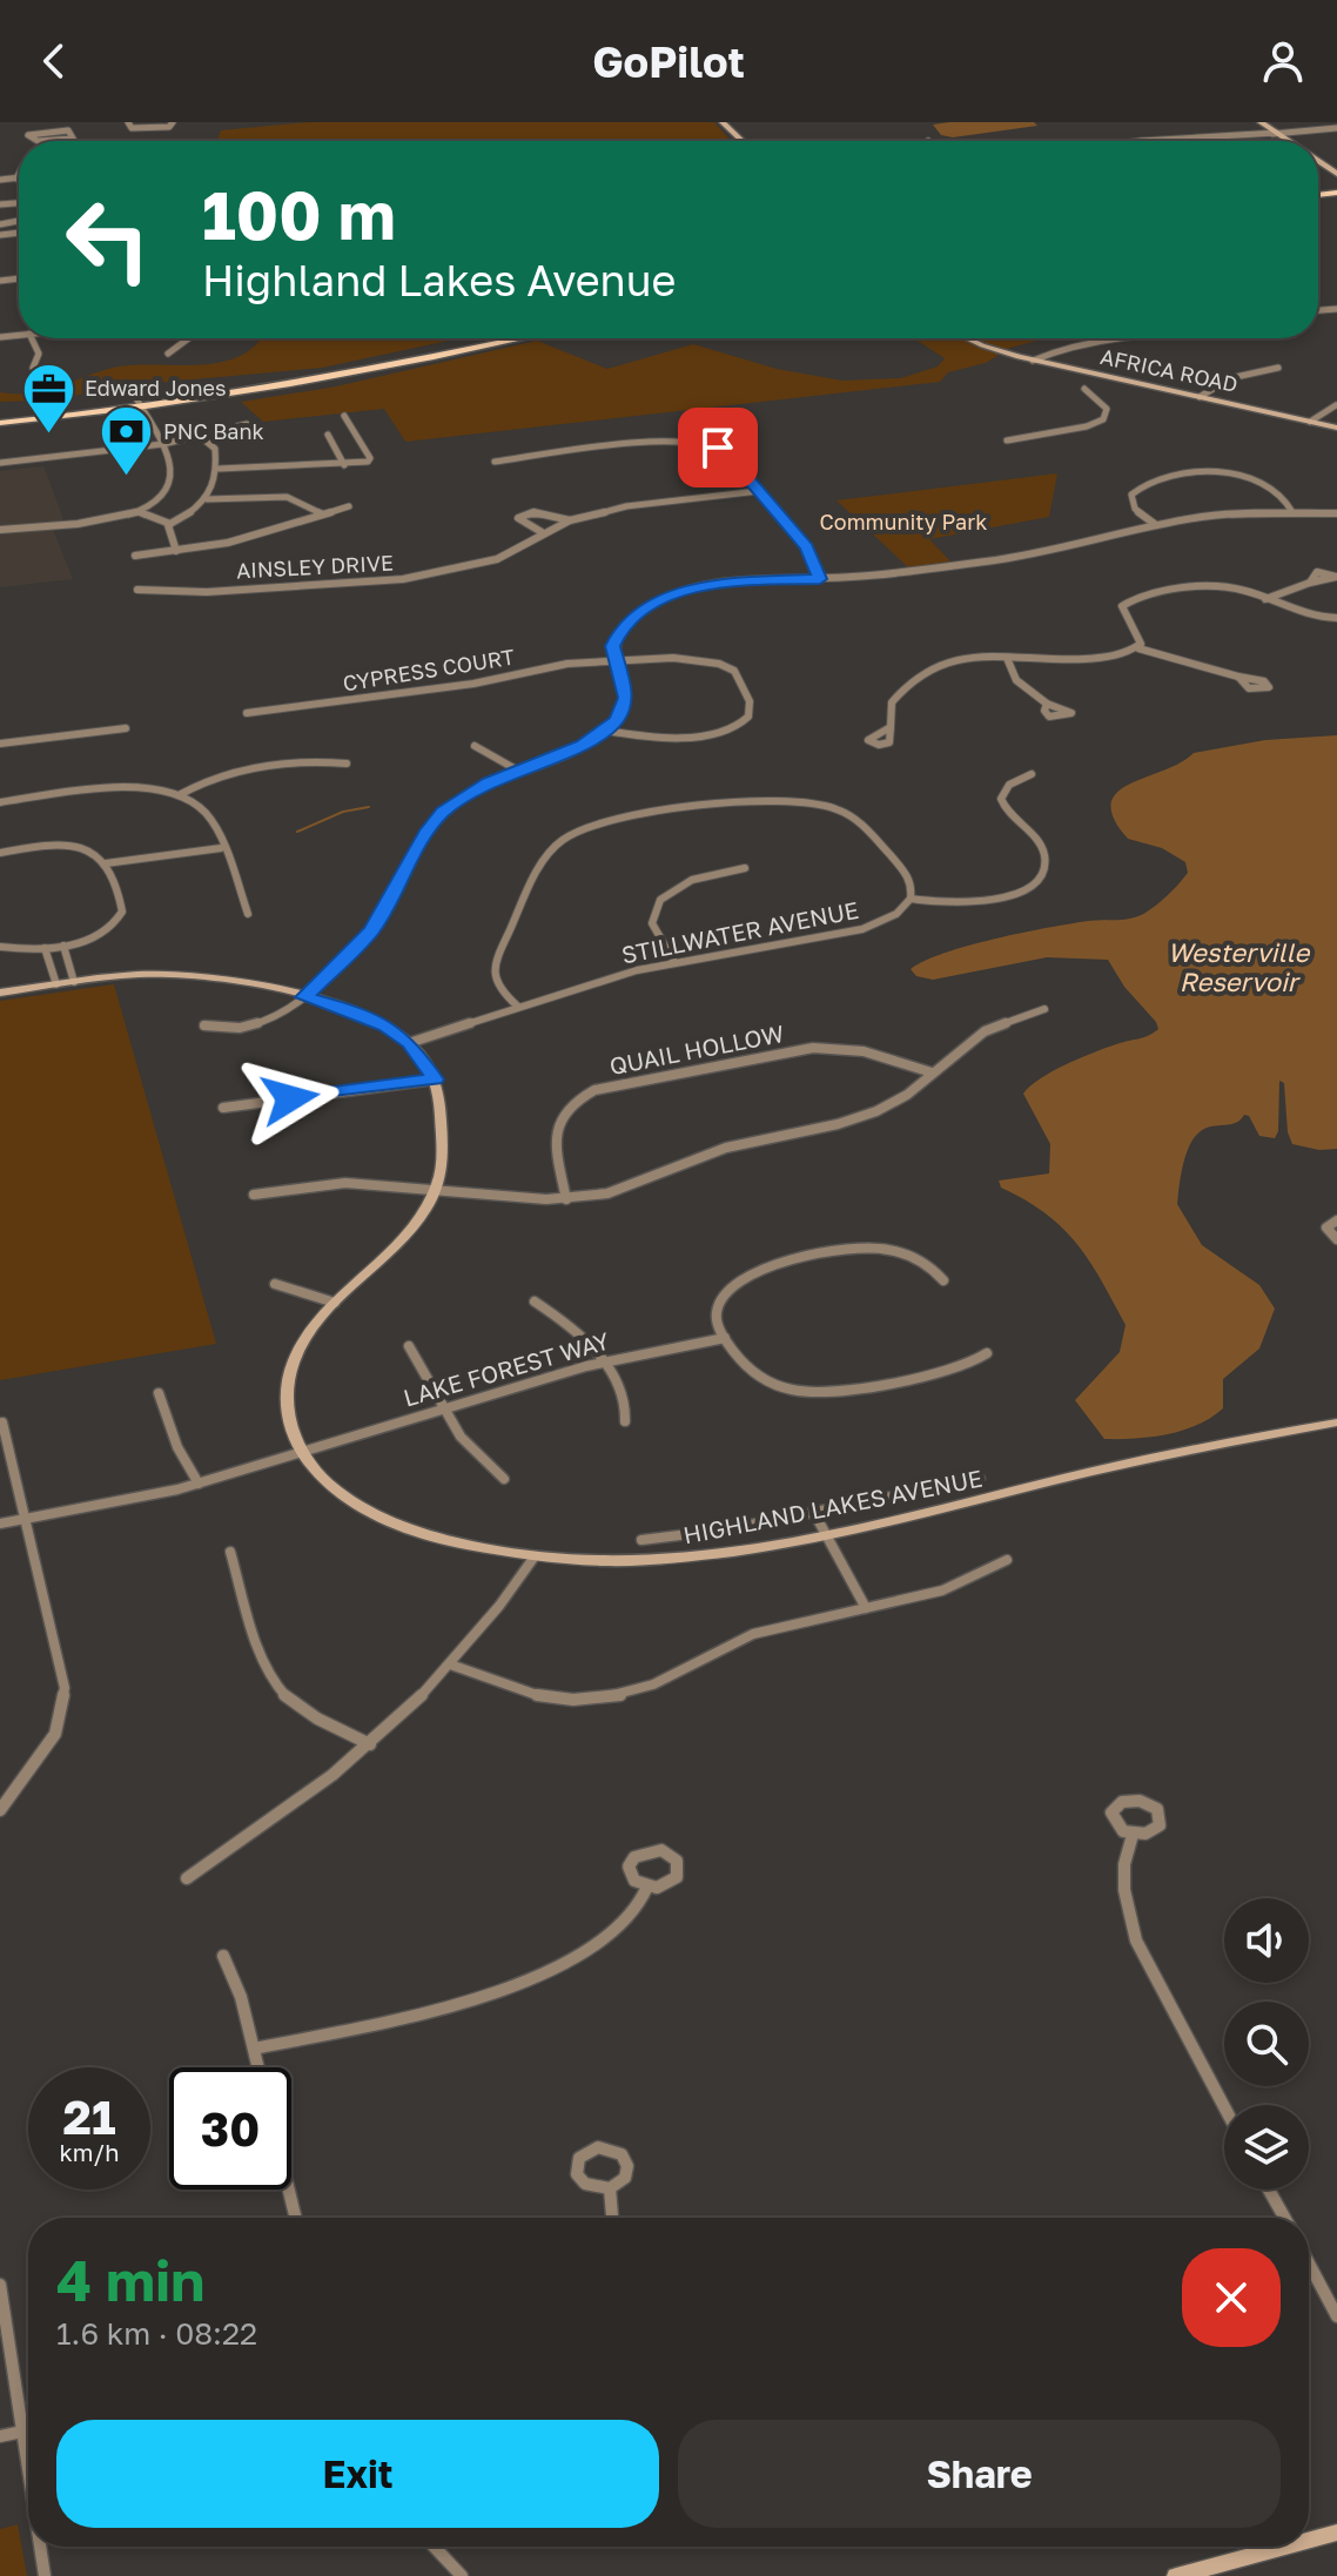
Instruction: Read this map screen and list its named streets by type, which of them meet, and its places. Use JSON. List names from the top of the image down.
{
  "streets": {
    "street": [
      "AFRICA ROAD",
      "AINSLEY DRIVE",
      "CYPRESS COURT",
      "STILLWATER AVENUE",
      "QUAIL HOLLOW",
      "LAKE FOREST WAY",
      "HIGHLAND LAKES AVENUE"
    ]
  },
  "crossings": [
    ["STILLWATER AVENUE", "HIGHLAND LAKES AVENUE"],
    ["LAKE FOREST WAY", "HIGHLAND LAKES AVENUE"]
  ],
  "water": ["Westerville Reservoir"],
  "parks": ["Community Park"],
  "places": {
    "office": ["Edward Jones"],
    "bank": ["PNC Bank"]
  },
  "page": {
    "header": "GoPilot",
    "turn": ["100 m", "Highland Lakes Avenue"],
    "speed": "21 km/h",
    "limit": "30",
    "heading": ["4 min", "1.6 km · 08:22"],
    "buttons": ["Exit", "Share"]
  }
}
